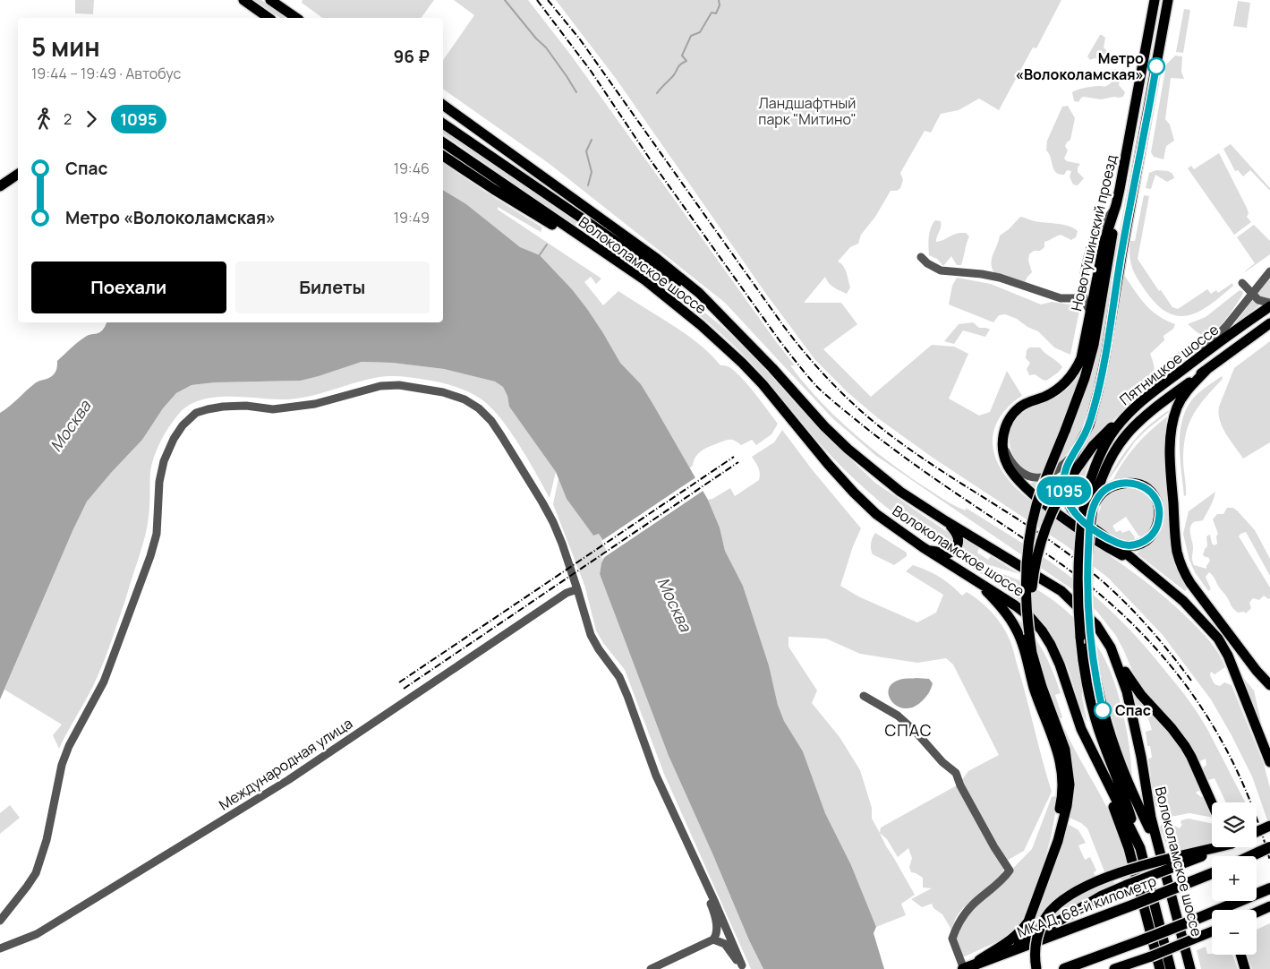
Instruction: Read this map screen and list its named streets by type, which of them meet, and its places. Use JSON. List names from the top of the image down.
{
  "streets": {
    "highway": ["МКАД, 68-й километр"],
    "main road": ["Новотушинский проезд", "Волоколамское шоссе", "Пятницкое шоссе"],
    "street": ["Международная улица"]
  },
  "crossings": [
    ["Волоколамское шоссе", "Пятницкое шоссе"]
  ],
  "districts": ["СПАС"],
  "water": ["Москва"],
  "parks": ["Ландшафтный парк \"Митино\""],
  "places": ["Метро «Волоколамская»", "Спас"],
  "lines": ["bus line 1095"],
  "page": {
    "on_map": "1095",
    "heading": ["5 мин", "19:44 – 19:49 · Автобус", "96 ₽"],
    "legs": ["2", "1095"],
    "list": [
      {
        "name": "Спас",
        "value": "19:46"
      },
      {
        "name": "Метро «Волоколамская»",
        "value": "19:49"
      }
    ],
    "buttons": ["Поехали", "Билеты"],
    "map_buttons": ["+", "−"]
  }
}
